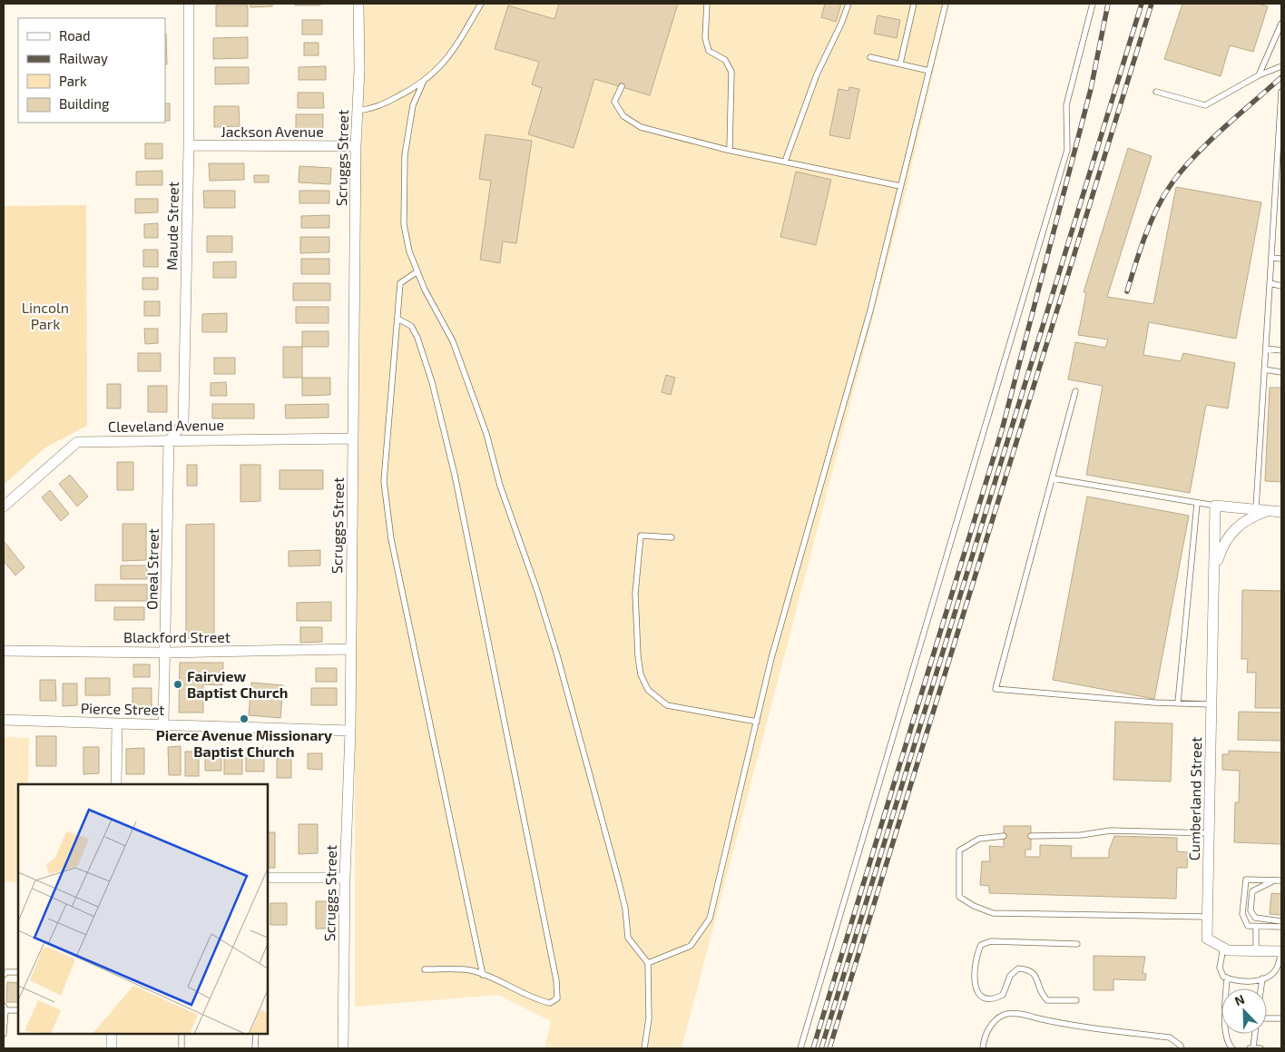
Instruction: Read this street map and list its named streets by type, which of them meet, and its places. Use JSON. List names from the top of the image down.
{
  "streets": {
    "street": [
      "Jackson Avenue",
      "Scruggs Street",
      "Maude Street",
      "Cleveland Avenue",
      "Oneal Street",
      "Blackford Street",
      "Pierce Street",
      "Cumberland Street"
    ]
  },
  "crossings": [
    ["Jackson Avenue", "Scruggs Street"],
    ["Jackson Avenue", "Maude Street"],
    ["Scruggs Street", "Cleveland Avenue"],
    ["Scruggs Street", "Blackford Street"],
    ["Scruggs Street", "Pierce Street"],
    ["Maude Street", "Cleveland Avenue"],
    ["Maude Street", "Oneal Street"],
    ["Cleveland Avenue", "Oneal Street"],
    ["Oneal Street", "Blackford Street"],
    ["Oneal Street", "Pierce Street"]
  ],
  "parks": ["Lincoln Park"],
  "places": ["Fairview Baptist Church", "Pierce Avenue Missionary Baptist Church"],
  "legend": [
    "Road",
    "Railway",
    "Park",
    "Building"
  ],
  "north": "top left"
}
